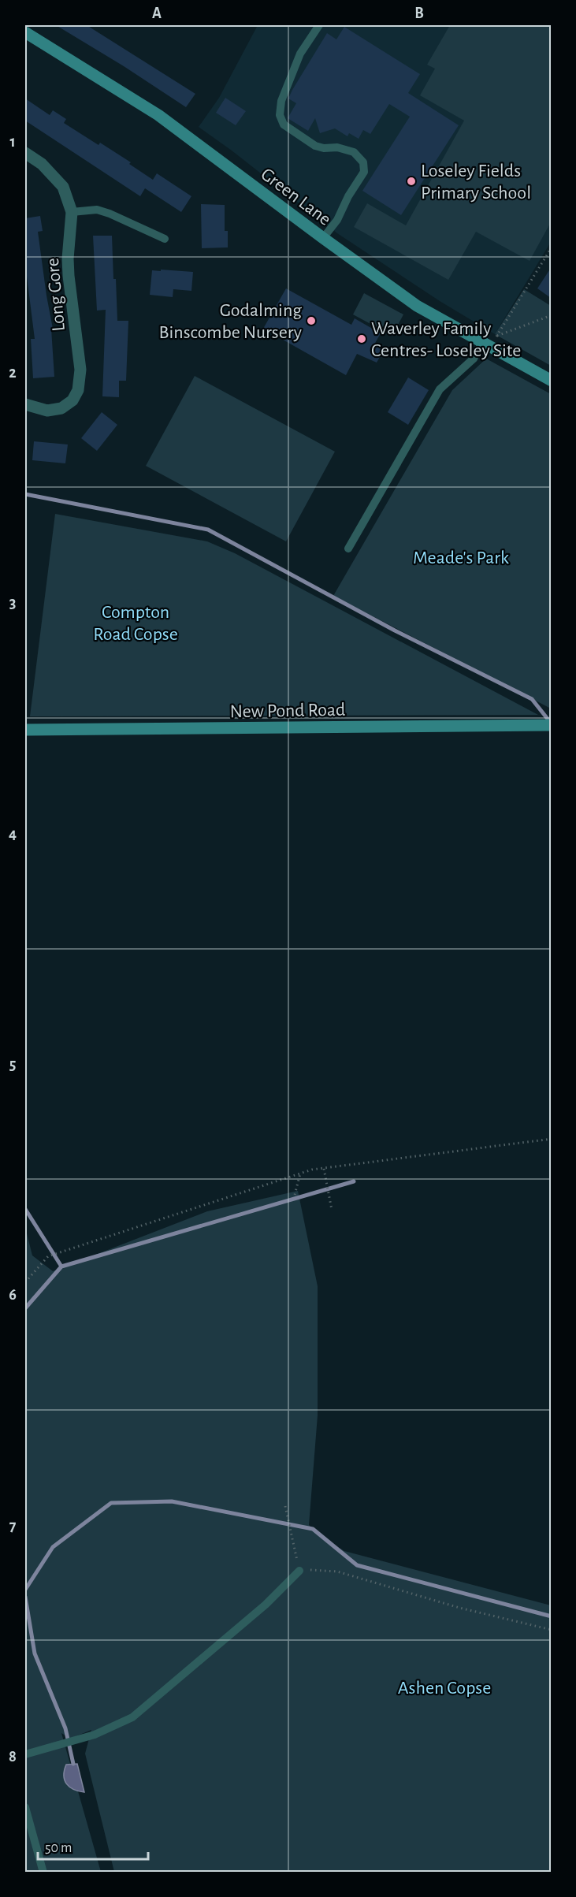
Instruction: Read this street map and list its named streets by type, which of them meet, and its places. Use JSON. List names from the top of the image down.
{
  "streets": {
    "street": ["Green Lane", "Long Gore", "New Pond Road"]
  },
  "parks": ["Meade's Park", "Compton Road Copse", "Ashen Copse"],
  "places": ["Loseley Fields Primary School", "Godalming Binscombe Nursery", "Waverley Family Centres- Loseley Site"],
  "scale_bar": "50 m",
  "grid": {
    "columns": ["A", "B"],
    "rows": [
      "1",
      "2",
      "3",
      "4",
      "5",
      "6",
      "7",
      "8"
    ]
  }
}
